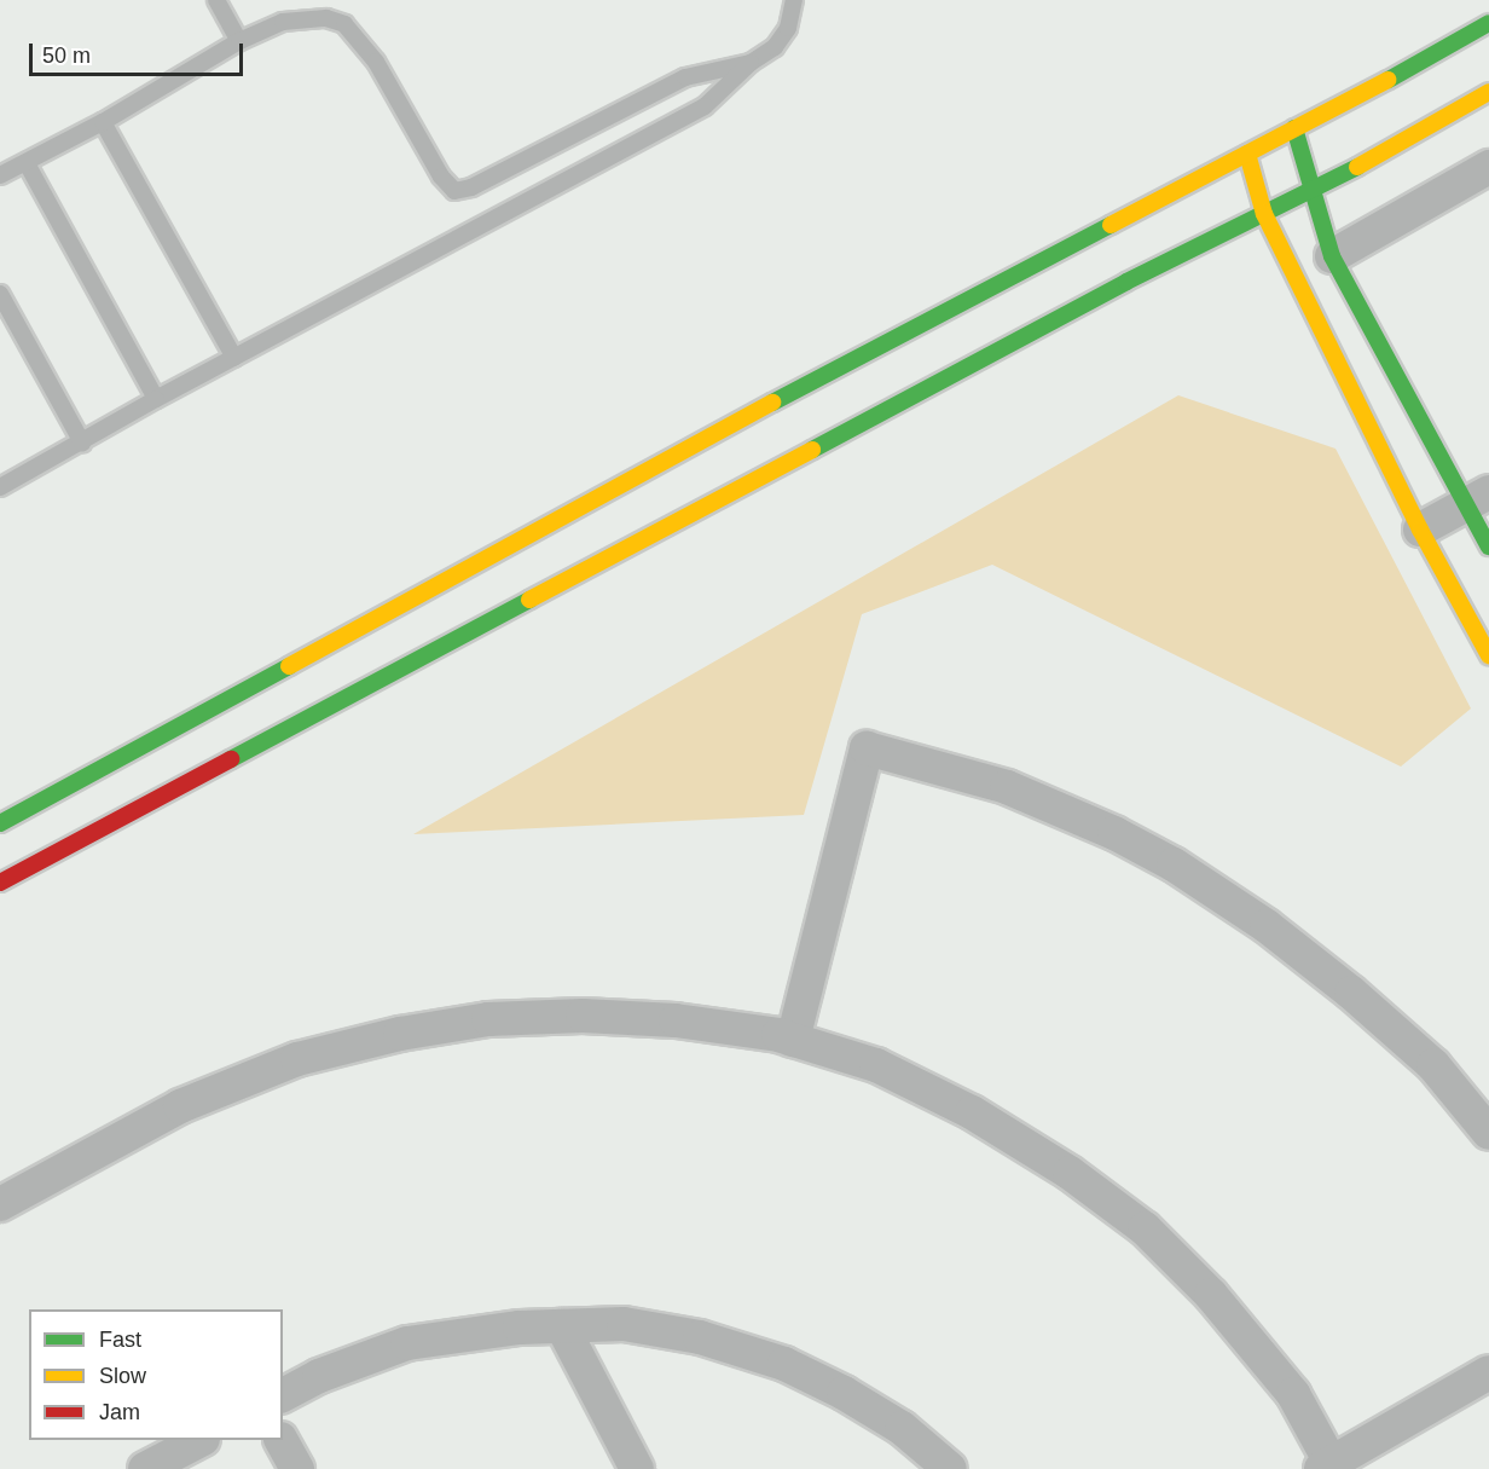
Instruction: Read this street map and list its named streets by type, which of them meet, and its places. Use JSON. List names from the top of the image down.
{
  "legend": ["Fast", "Slow", "Jam"],
  "scale_bar": "50 m"
}
